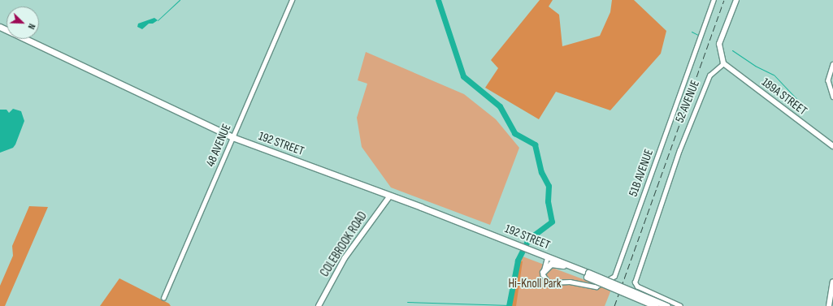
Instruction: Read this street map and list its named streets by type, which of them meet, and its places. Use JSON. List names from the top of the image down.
{
  "streets": {
    "main road": ["192 STREET"],
    "street": [
      "189A STREET",
      "52 AVENUE",
      "48 AVENUE",
      "51B AVENUE",
      "COLEBROOK ROAD"
    ]
  },
  "crossings": [
    ["189A STREET", "52 AVENUE"],
    ["192 STREET", "48 AVENUE"],
    ["192 STREET", "COLEBROOK ROAD"]
  ],
  "parks": ["Hi-Knoll Park"],
  "north": "bottom right"
}
